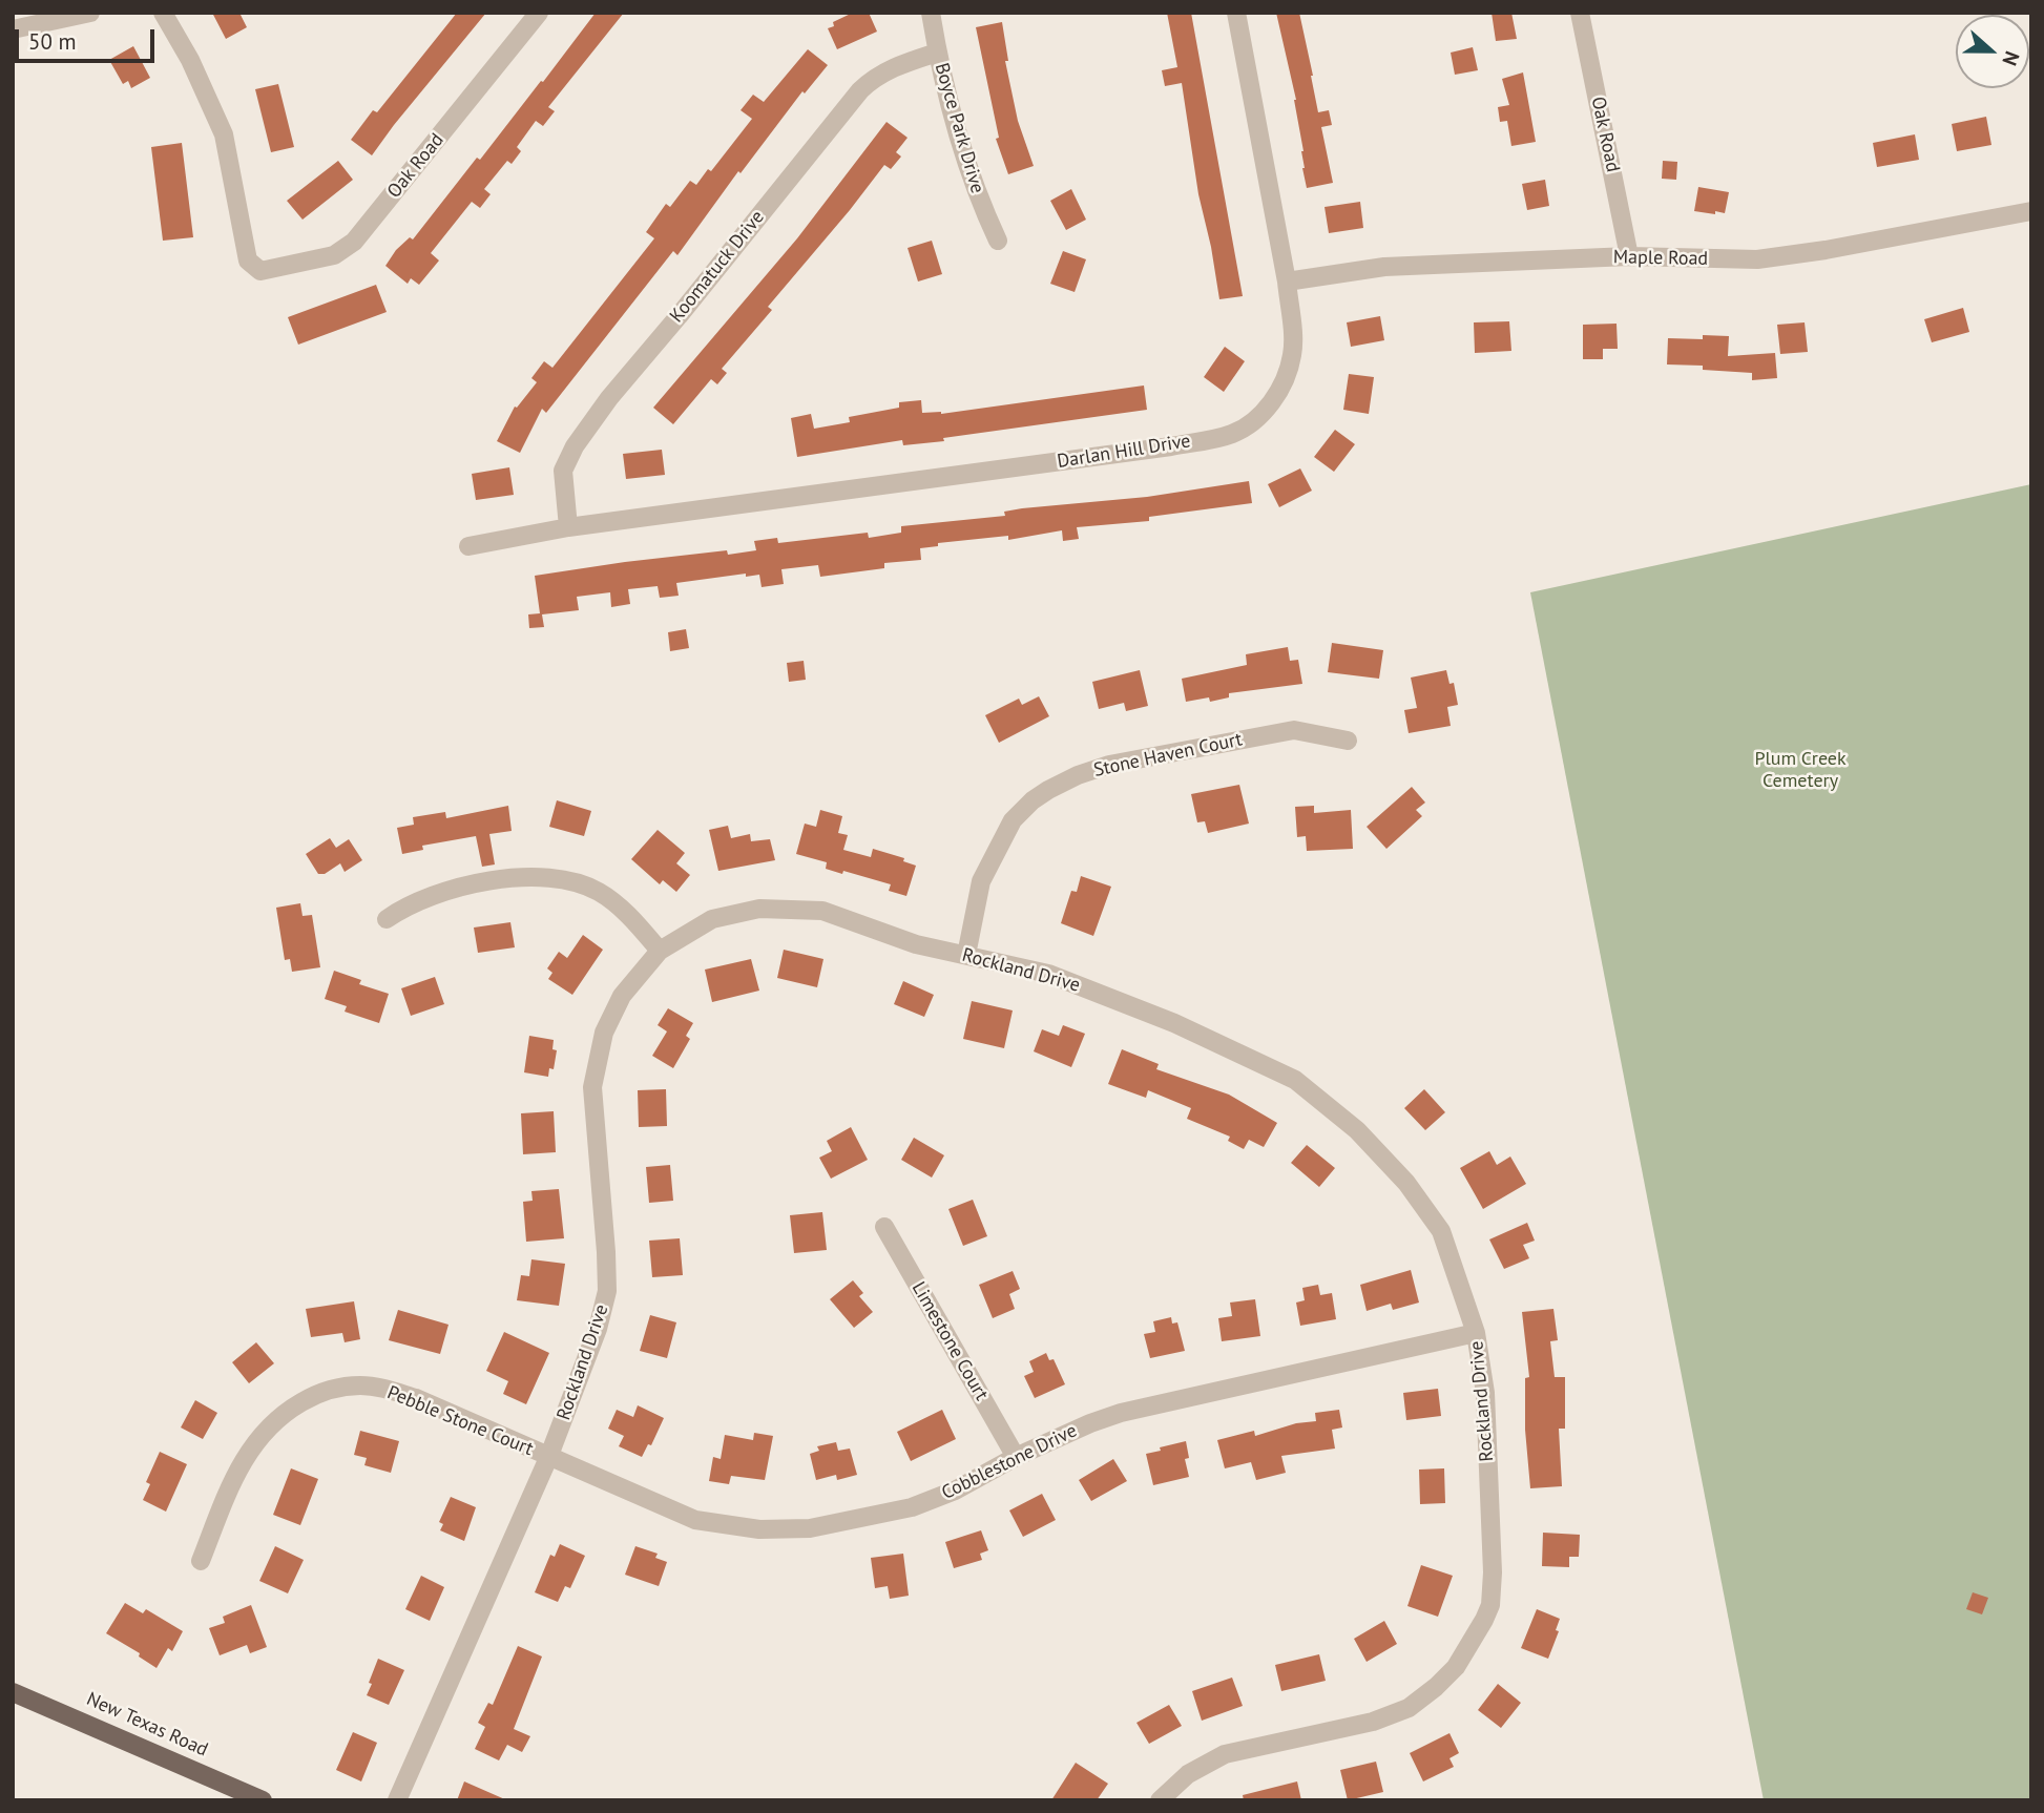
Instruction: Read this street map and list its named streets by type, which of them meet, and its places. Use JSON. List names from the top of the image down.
{
  "streets": {
    "main road": ["New Texas Road"],
    "street": [
      "Boyce Park Drive",
      "Oak Road",
      "Maple Road",
      "Koomatuck Drive",
      "Darlan Hill Drive",
      "Stone Haven Court",
      "Rockland Drive",
      "Limestone Court",
      "Pebble Stone Court",
      "Cobblestone Drive"
    ]
  },
  "crossings": [
    ["Boyce Park Drive", "Koomatuck Drive"],
    ["Oak Road", "Maple Road"],
    ["Maple Road", "Darlan Hill Drive"],
    ["Koomatuck Drive", "Darlan Hill Drive"],
    ["Stone Haven Court", "Rockland Drive"],
    ["Rockland Drive", "Pebble Stone Court"],
    ["Rockland Drive", "Cobblestone Drive"],
    ["Limestone Court", "Cobblestone Drive"],
    ["Pebble Stone Court", "Cobblestone Drive"]
  ],
  "parks": ["Plum Creek Cemetery"],
  "scale_bar": "50 m",
  "north": "right"
}
